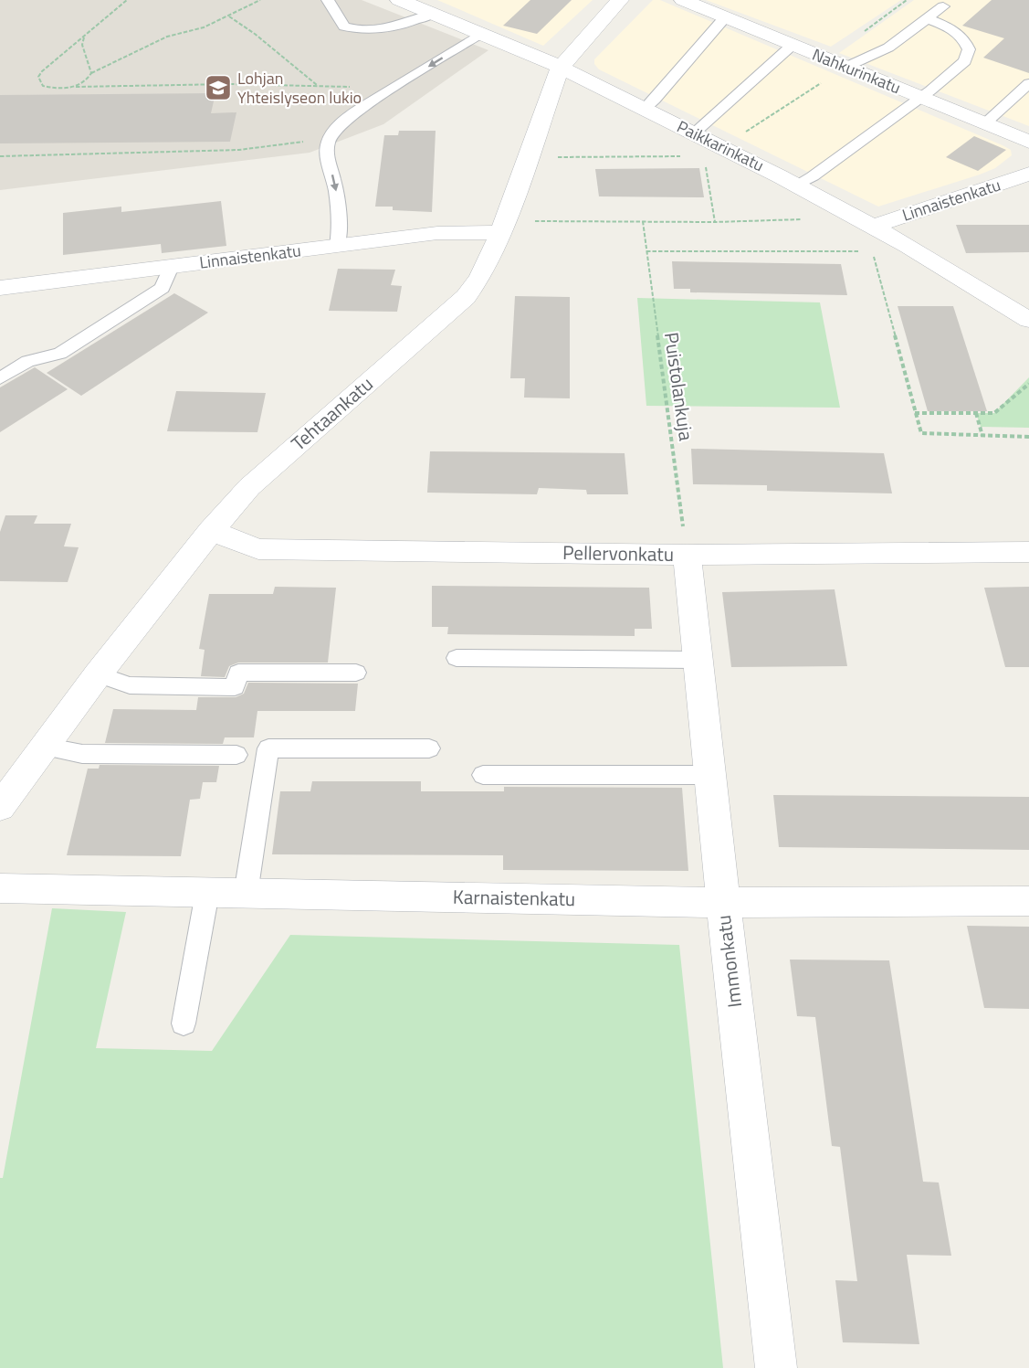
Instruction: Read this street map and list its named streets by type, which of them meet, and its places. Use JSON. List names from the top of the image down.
{
  "streets": {
    "street": [
      "Nahkurinkatu",
      "Paikkarinkatu",
      "Linnaistenkatu",
      "Tehtaankatu",
      "Pellervonkatu",
      "Karnaistenkatu",
      "Immonkatu"
    ],
    "path": ["Puistolankuja"]
  },
  "crossings": [
    ["Paikkarinkatu", "Linnaistenkatu"],
    ["Paikkarinkatu", "Tehtaankatu"],
    ["Linnaistenkatu", "Tehtaankatu"],
    ["Puistolankuja", "Pellervonkatu"],
    ["Puistolankuja", "Immonkatu"],
    ["Tehtaankatu", "Pellervonkatu"],
    ["Pellervonkatu", "Immonkatu"],
    ["Karnaistenkatu", "Immonkatu"]
  ],
  "places": {
    "school or university": ["Lohjan Yhteislyseon lukio"]
  }
}
